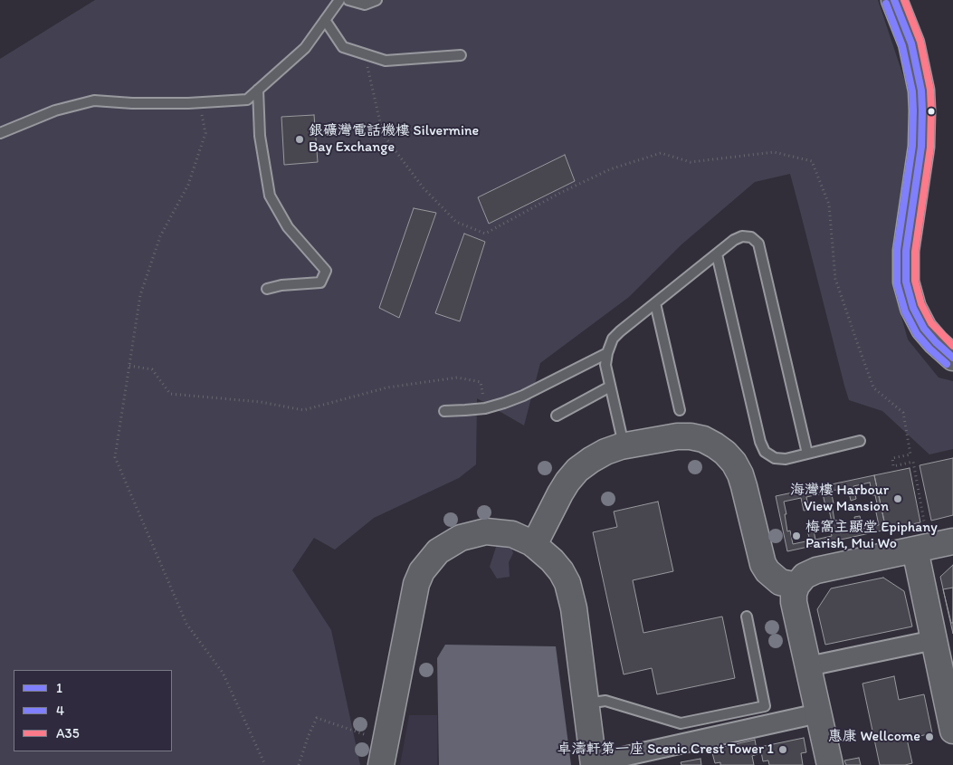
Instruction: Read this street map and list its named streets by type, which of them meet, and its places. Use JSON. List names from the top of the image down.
{
  "places": [
    "銀礦灣電話機樓 Silvermine Bay Exchange",
    "海灣樓 Harbour View Mansion",
    "梅窩主顯堂 Epiphany Parish, Mui Wo",
    "惠康 Wellcome",
    "卓濤軒第一座 Scenic Crest Tower 1"
  ],
  "lines": ["transit line 1", "transit line A35", "transit line 4"],
  "legend": ["1", "4", "A35"]
}
